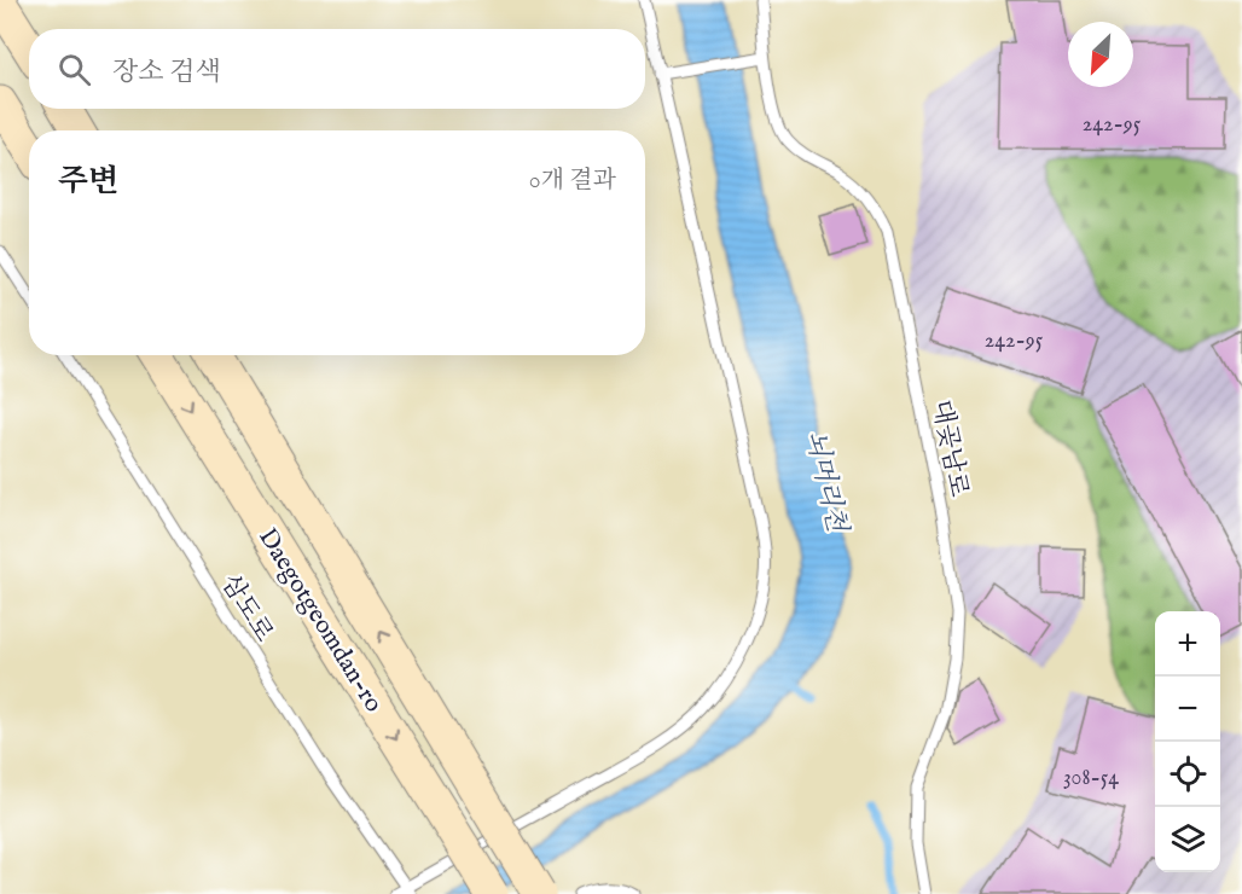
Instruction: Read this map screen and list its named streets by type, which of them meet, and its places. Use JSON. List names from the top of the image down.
{
  "streets": {
    "main road": ["Daegotgeomdan-ro"],
    "lane": ["대곶남로", "삼도로"]
  },
  "water": ["뇌머리천"],
  "house_numbers": ["242-95", "242-95", "308-54"],
  "north": "bottom left",
  "page": {
    "search": "장소 검색",
    "heading": ["주변", "0개 결과"],
    "map_buttons": ["+", "−"]
  }
}
